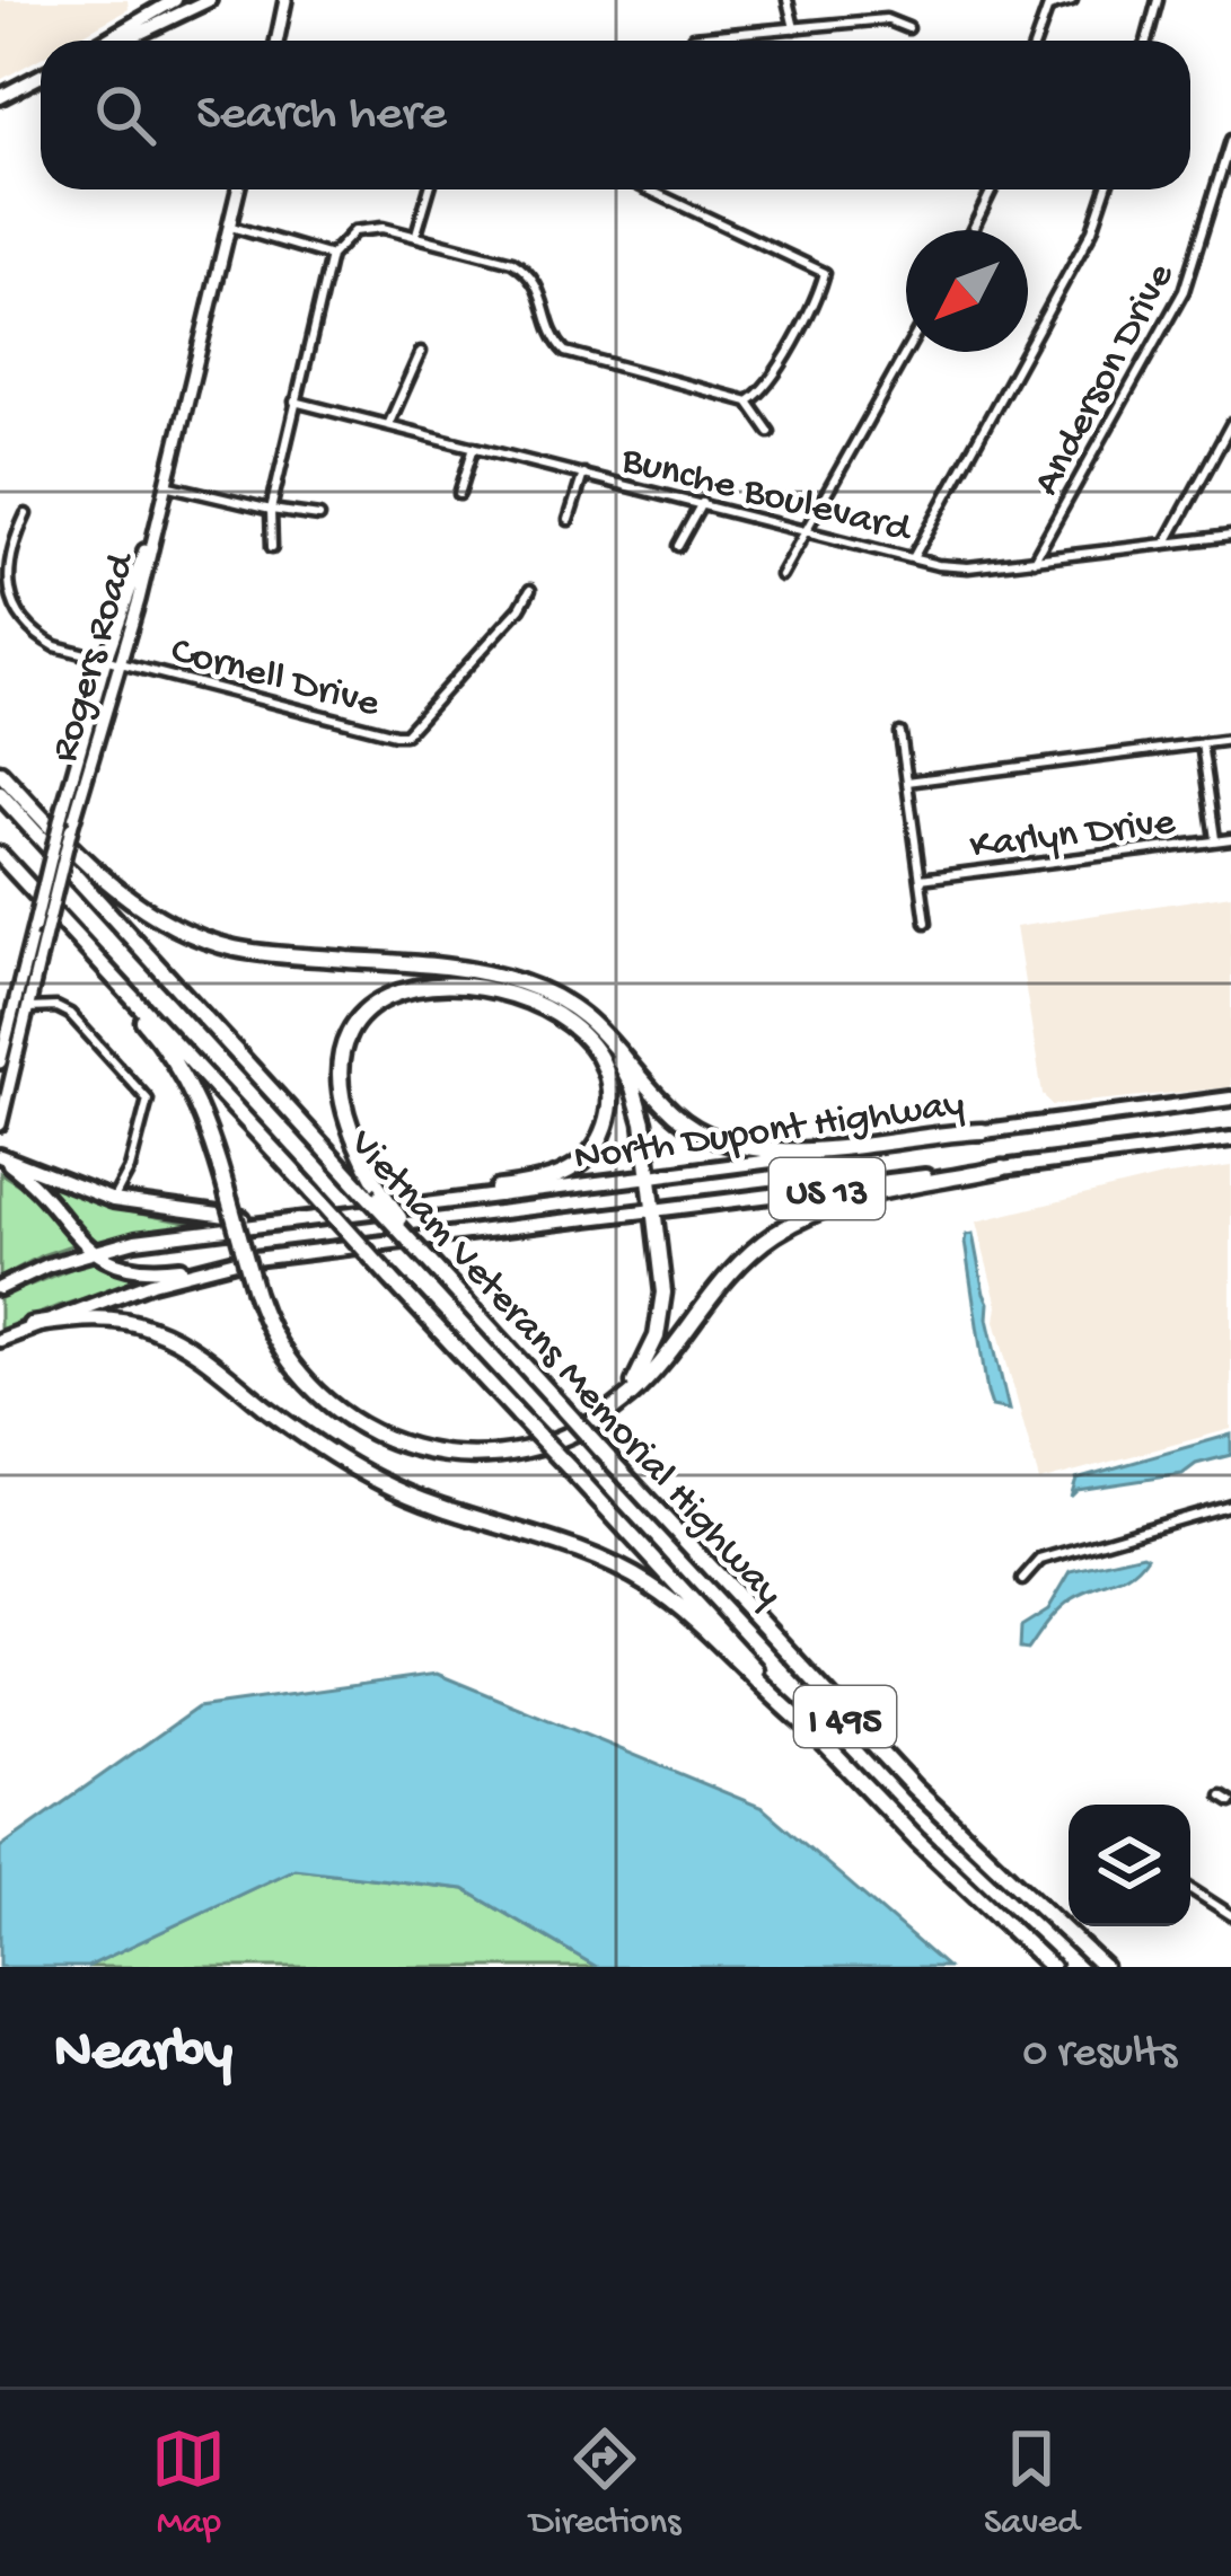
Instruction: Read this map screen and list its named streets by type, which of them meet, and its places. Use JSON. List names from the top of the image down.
{
  "streets": {
    "highway": ["Vietnam Veterans Memorial Highway", "I 495"],
    "main road": ["North Dupont Highway", "US 13"],
    "street": [
      "Anderson Drive",
      "Bunche Boulevard",
      "Rogers Road",
      "Cornell Drive",
      "Karlyn Drive"
    ]
  },
  "crossings": [
    ["Anderson Drive", "Bunche Boulevard"],
    ["Rogers Road", "Cornell Drive"],
    ["North Dupont Highway", "US 13"]
  ],
  "north": "bottom left",
  "page": {
    "search": "Search here",
    "heading": ["Nearby", "0 results"],
    "nav": ["Map", "Directions", "Saved"]
  }
}
